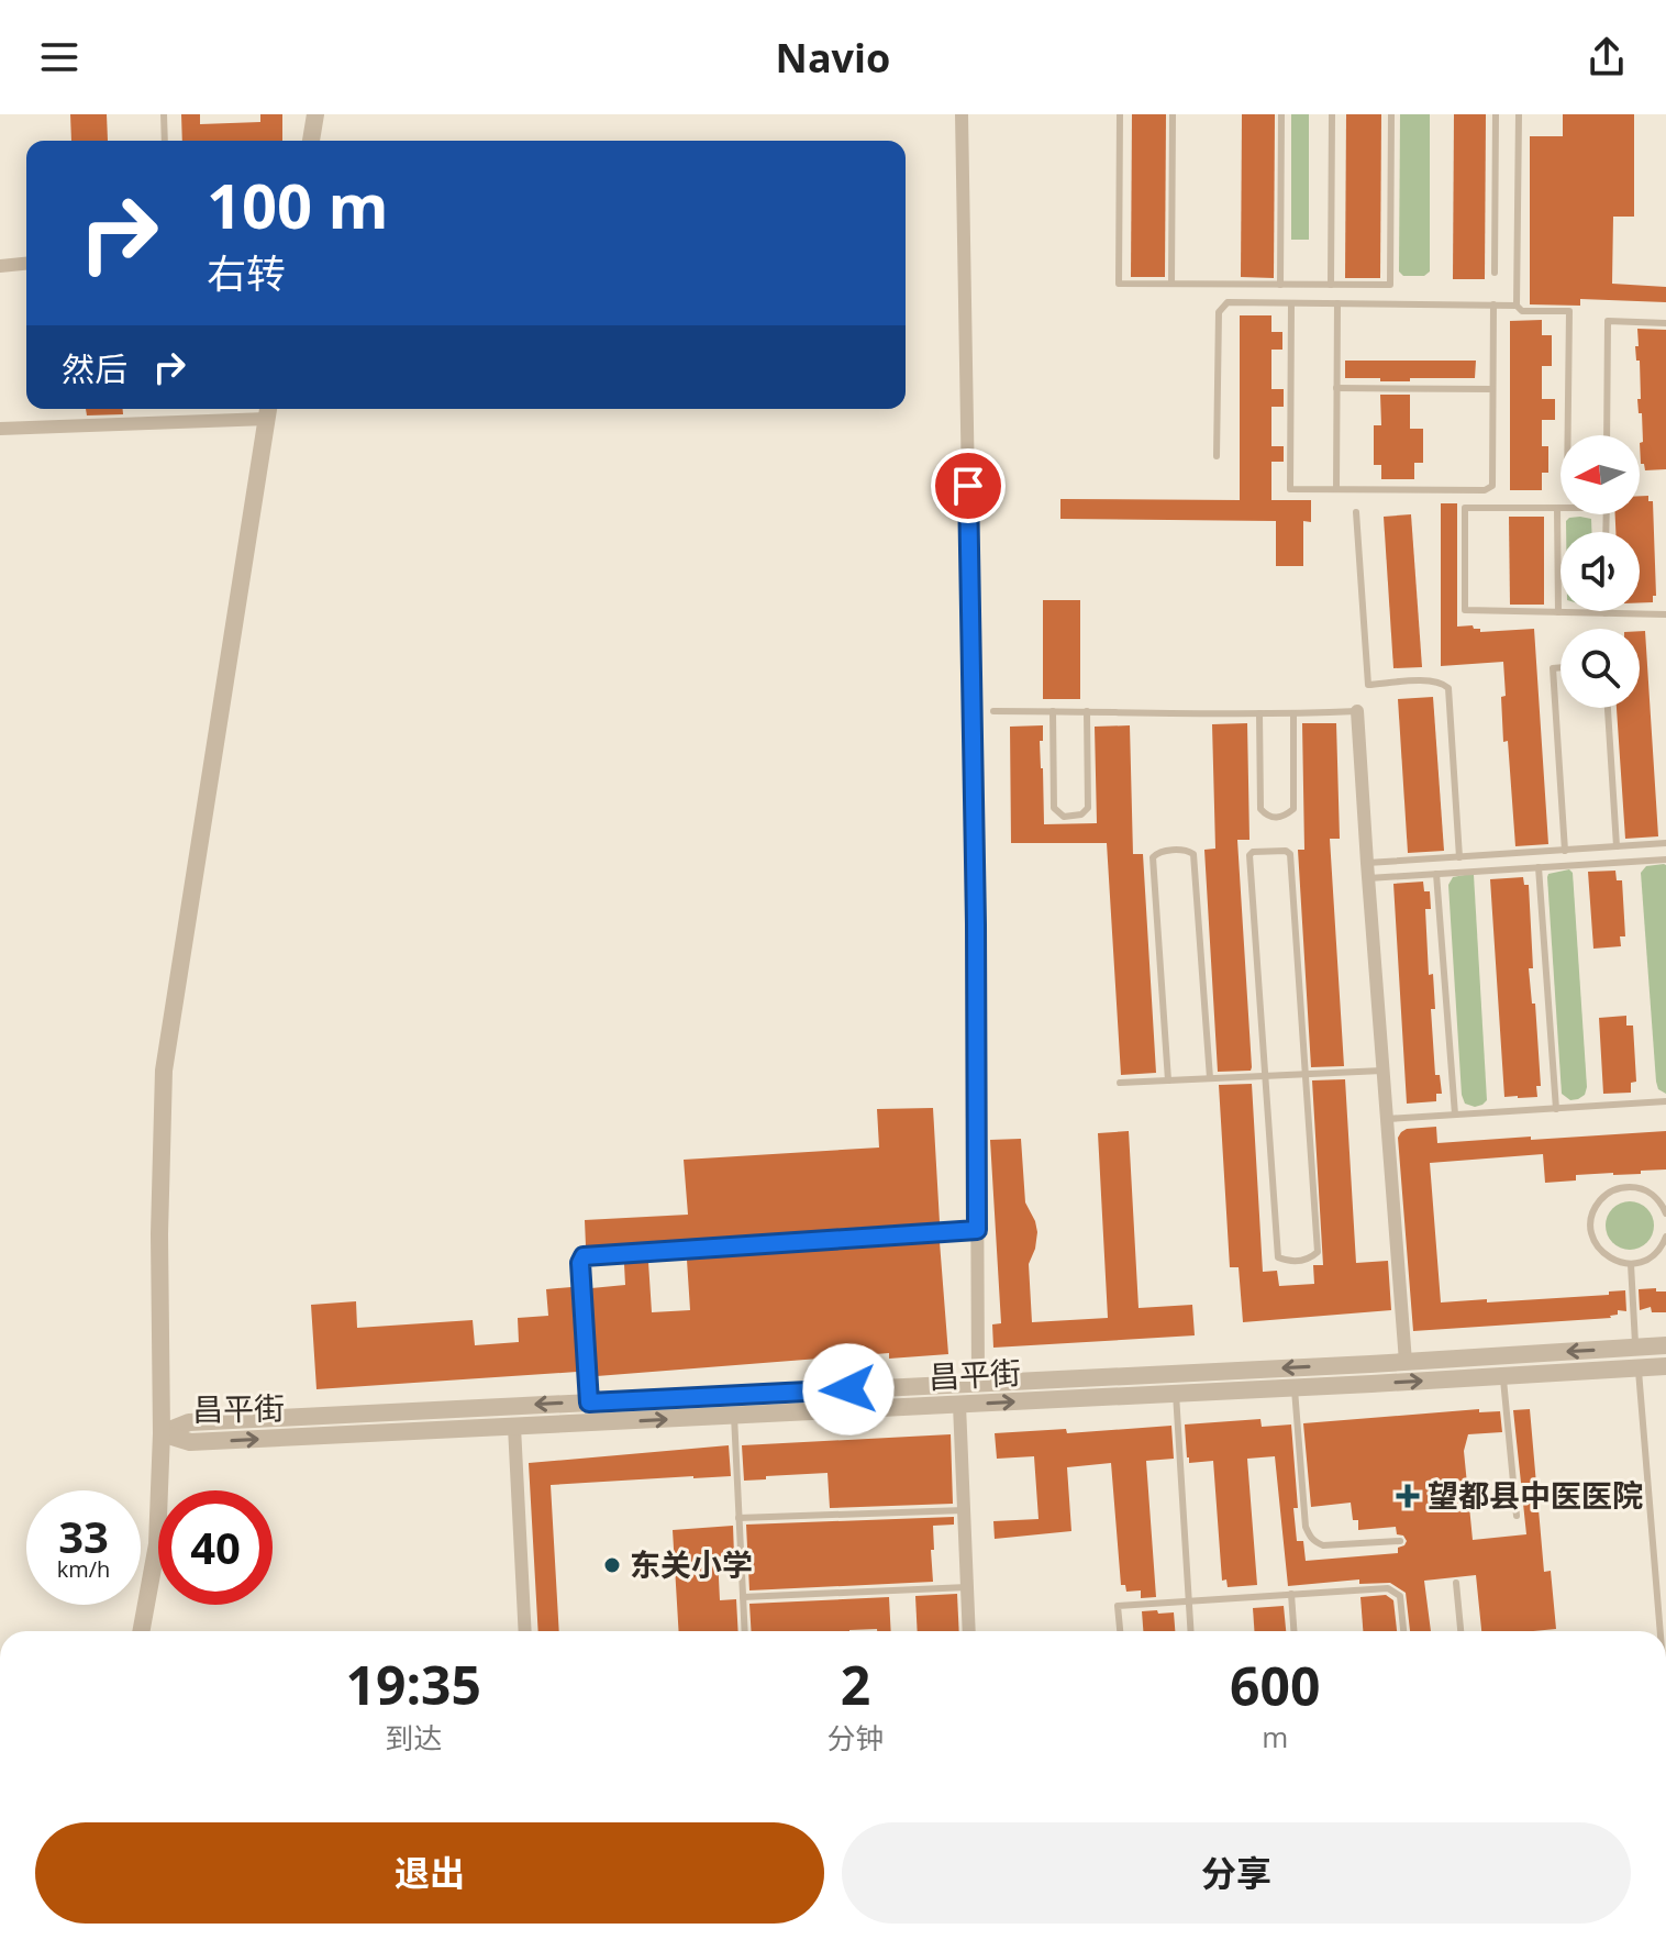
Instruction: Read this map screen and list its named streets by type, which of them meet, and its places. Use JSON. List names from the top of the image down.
{
  "streets": {
    "street": ["昌平街"]
  },
  "places": {
    "health": ["望都县中医医院"],
    "other": ["东关小学"]
  },
  "north": "left",
  "page": {
    "header": "Navio",
    "turn": ["100 m", "右转"],
    "then": "然后",
    "speed": "33 km/h",
    "limit": "40",
    "eta": [
      "19:35",
      "到达",
      "2",
      "分钟",
      "600",
      "m"
    ],
    "buttons": ["退出", "分享"]
  }
}
